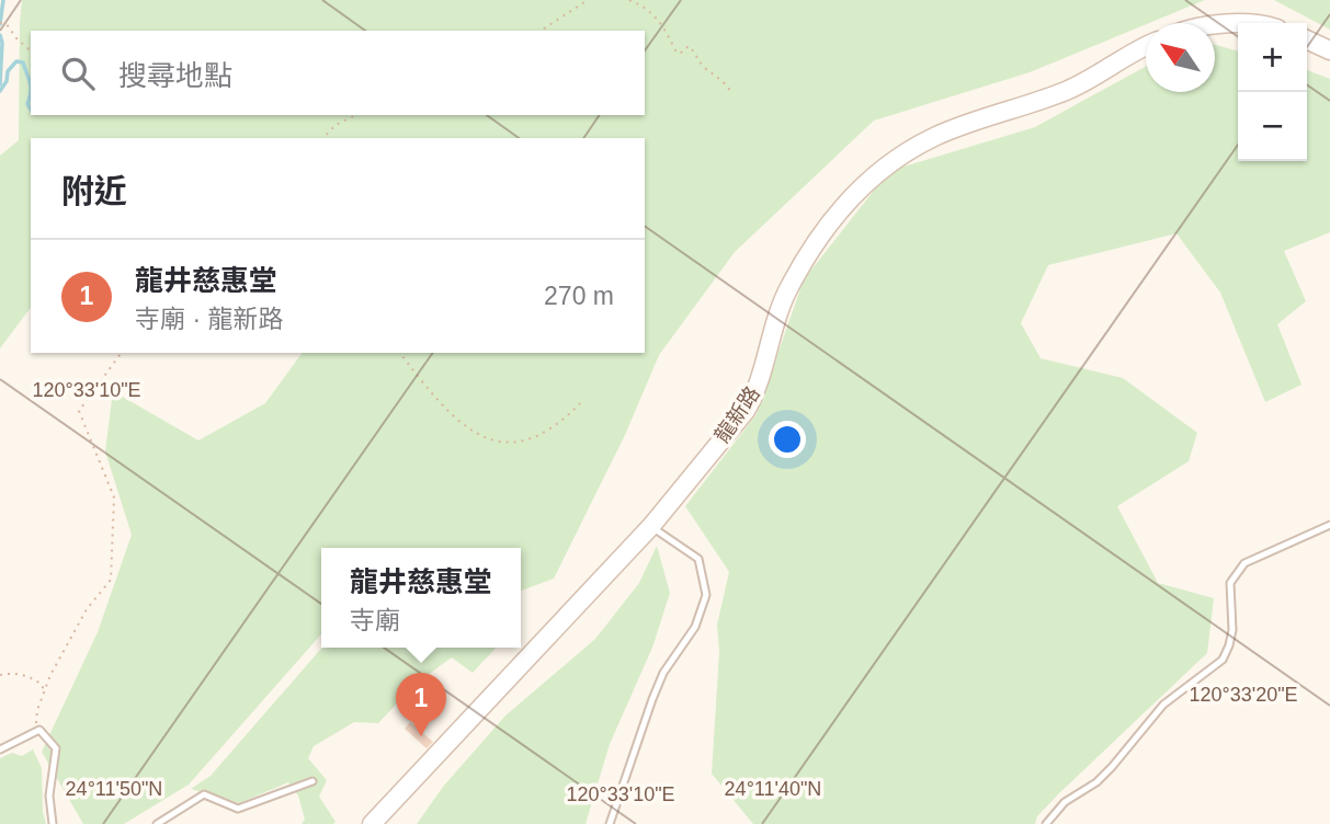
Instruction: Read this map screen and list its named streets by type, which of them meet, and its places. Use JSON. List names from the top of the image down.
{
  "streets": {
    "street": ["龍新路"]
  },
  "north": "top left",
  "page": {
    "map_buttons": ["+", "−"],
    "search": "搜尋地點",
    "heading": "附近",
    "list": [
      {
        "mark": "1",
        "name": "龍井慈惠堂",
        "note": "寺廟 · 龍新路",
        "value": "270 m"
      }
    ],
    "popup": ["龍井慈惠堂", "寺廟"],
    "pins": "1"
  },
  "coordinates": [
    "120°33'10\"E",
    "120°33'20\"E",
    "24°11'50\"N",
    "24°11'40\"N"
  ]
}
